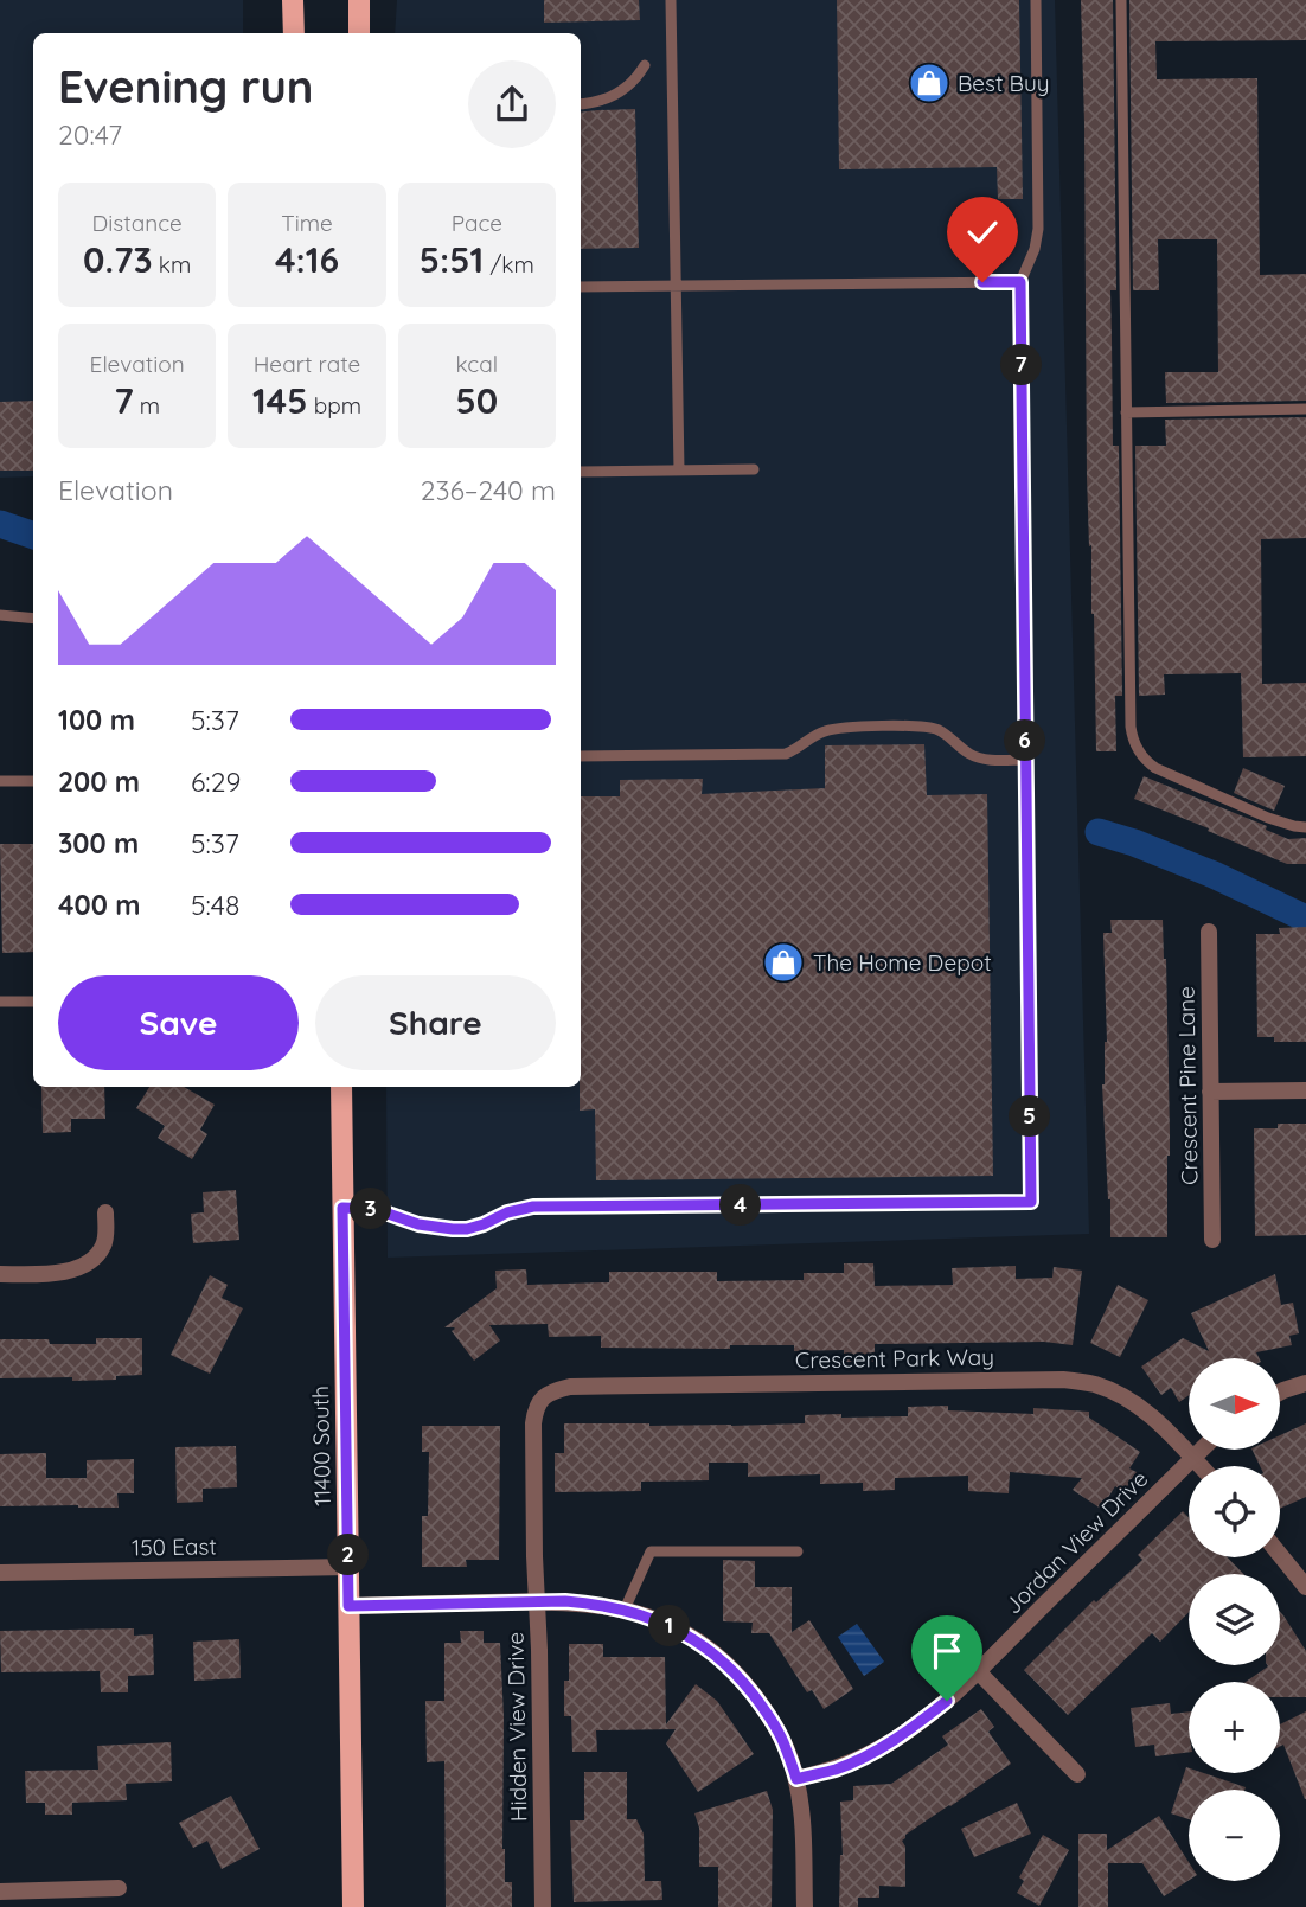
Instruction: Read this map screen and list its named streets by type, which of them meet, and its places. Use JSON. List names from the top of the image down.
{
  "streets": {
    "main road": ["11400 South"],
    "street": [
      "Crescent Pine Lane",
      "Crescent Park Way",
      "Jordan View Drive",
      "150 East",
      "Hidden View Drive"
    ]
  },
  "crossings": [
    ["Crescent Park Way", "Jordan View Drive"],
    ["Crescent Park Way", "Hidden View Drive"],
    ["11400 South", "150 East"]
  ],
  "places": {
    "shop": ["Best Buy", "The Home Depot"]
  },
  "north": "right",
  "page": {
    "heading": ["Evening run", "20:47"],
    "stats": [
      ["Distance", "0.73 km"],
      ["Time", "4:16"],
      ["Pace", "5:51 /km"],
      ["Elevation", "7 m"],
      ["Heart rate", "145 bpm"],
      ["kcal", "50"]
    ],
    "pins": [
      "7",
      "6",
      "5",
      "4",
      "3",
      "2",
      "1"
    ],
    "chart": ["Elevation", "236–240 m"],
    "list": [
      {
        "name": "100 m",
        "note": "5:37"
      },
      {
        "name": "200 m",
        "note": "6:29"
      },
      {
        "name": "300 m",
        "note": "5:37"
      },
      {
        "name": "400 m",
        "note": "5:48"
      }
    ],
    "buttons": ["Save", "Share"],
    "map_buttons": ["+", "−"]
  }
}
